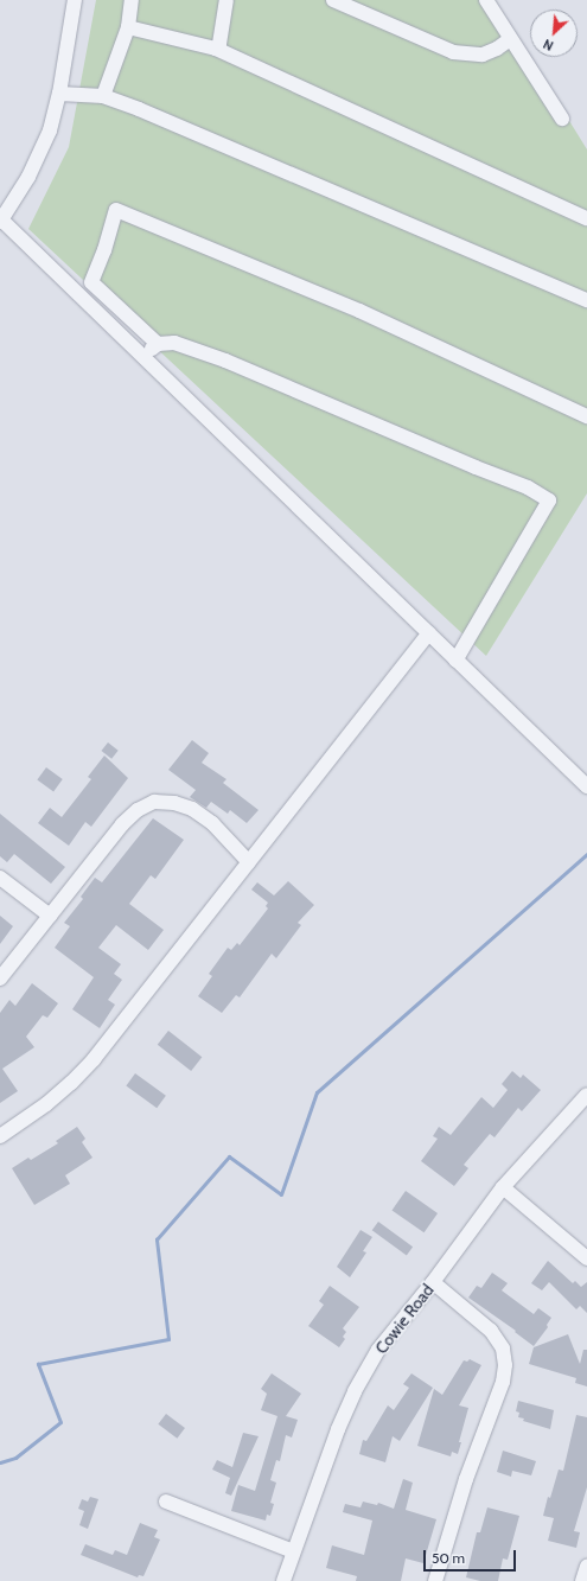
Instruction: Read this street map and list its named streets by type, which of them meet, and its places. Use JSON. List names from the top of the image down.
{
  "streets": {
    "street": ["Cowie Road"]
  },
  "scale_bar": "50 m",
  "north": "bottom left"
}
